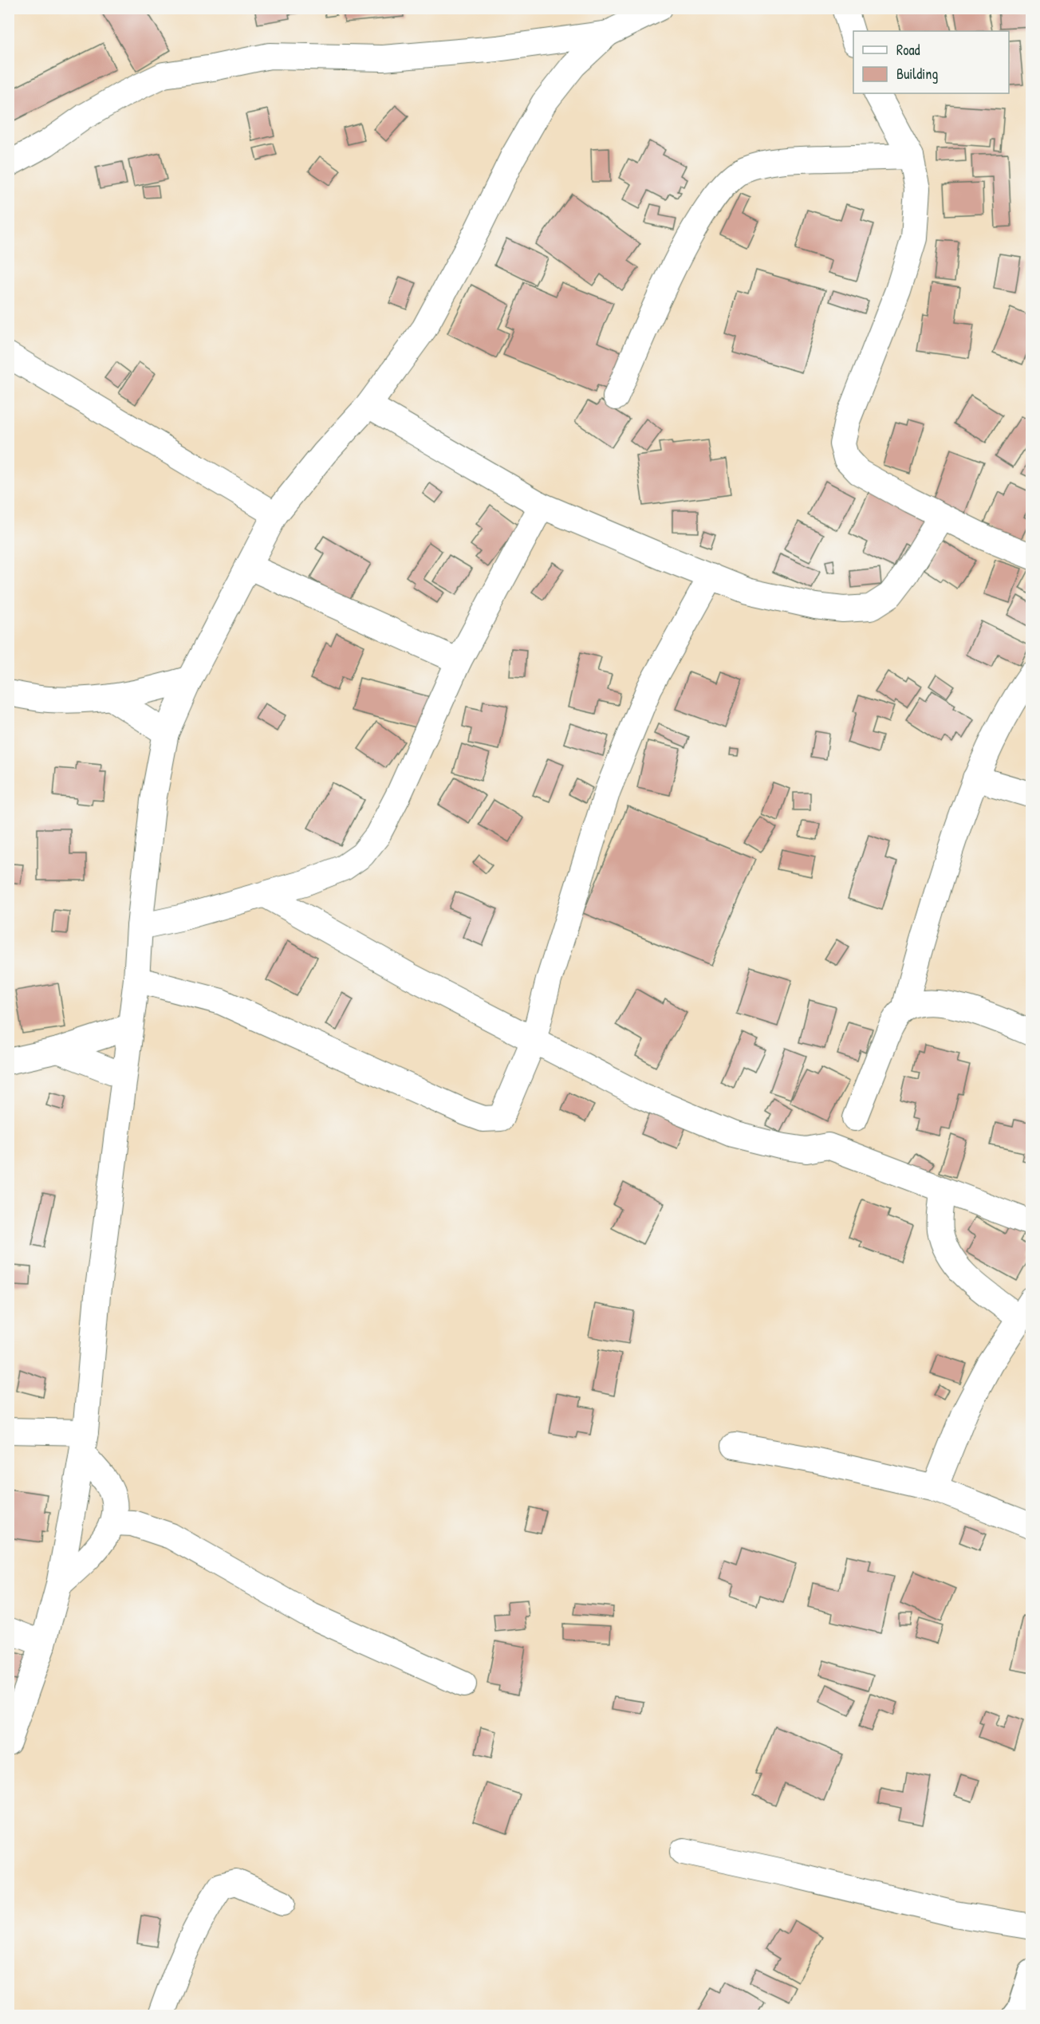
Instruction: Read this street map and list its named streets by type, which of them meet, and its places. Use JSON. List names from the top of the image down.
{
  "legend": ["Road", "Building"]
}
